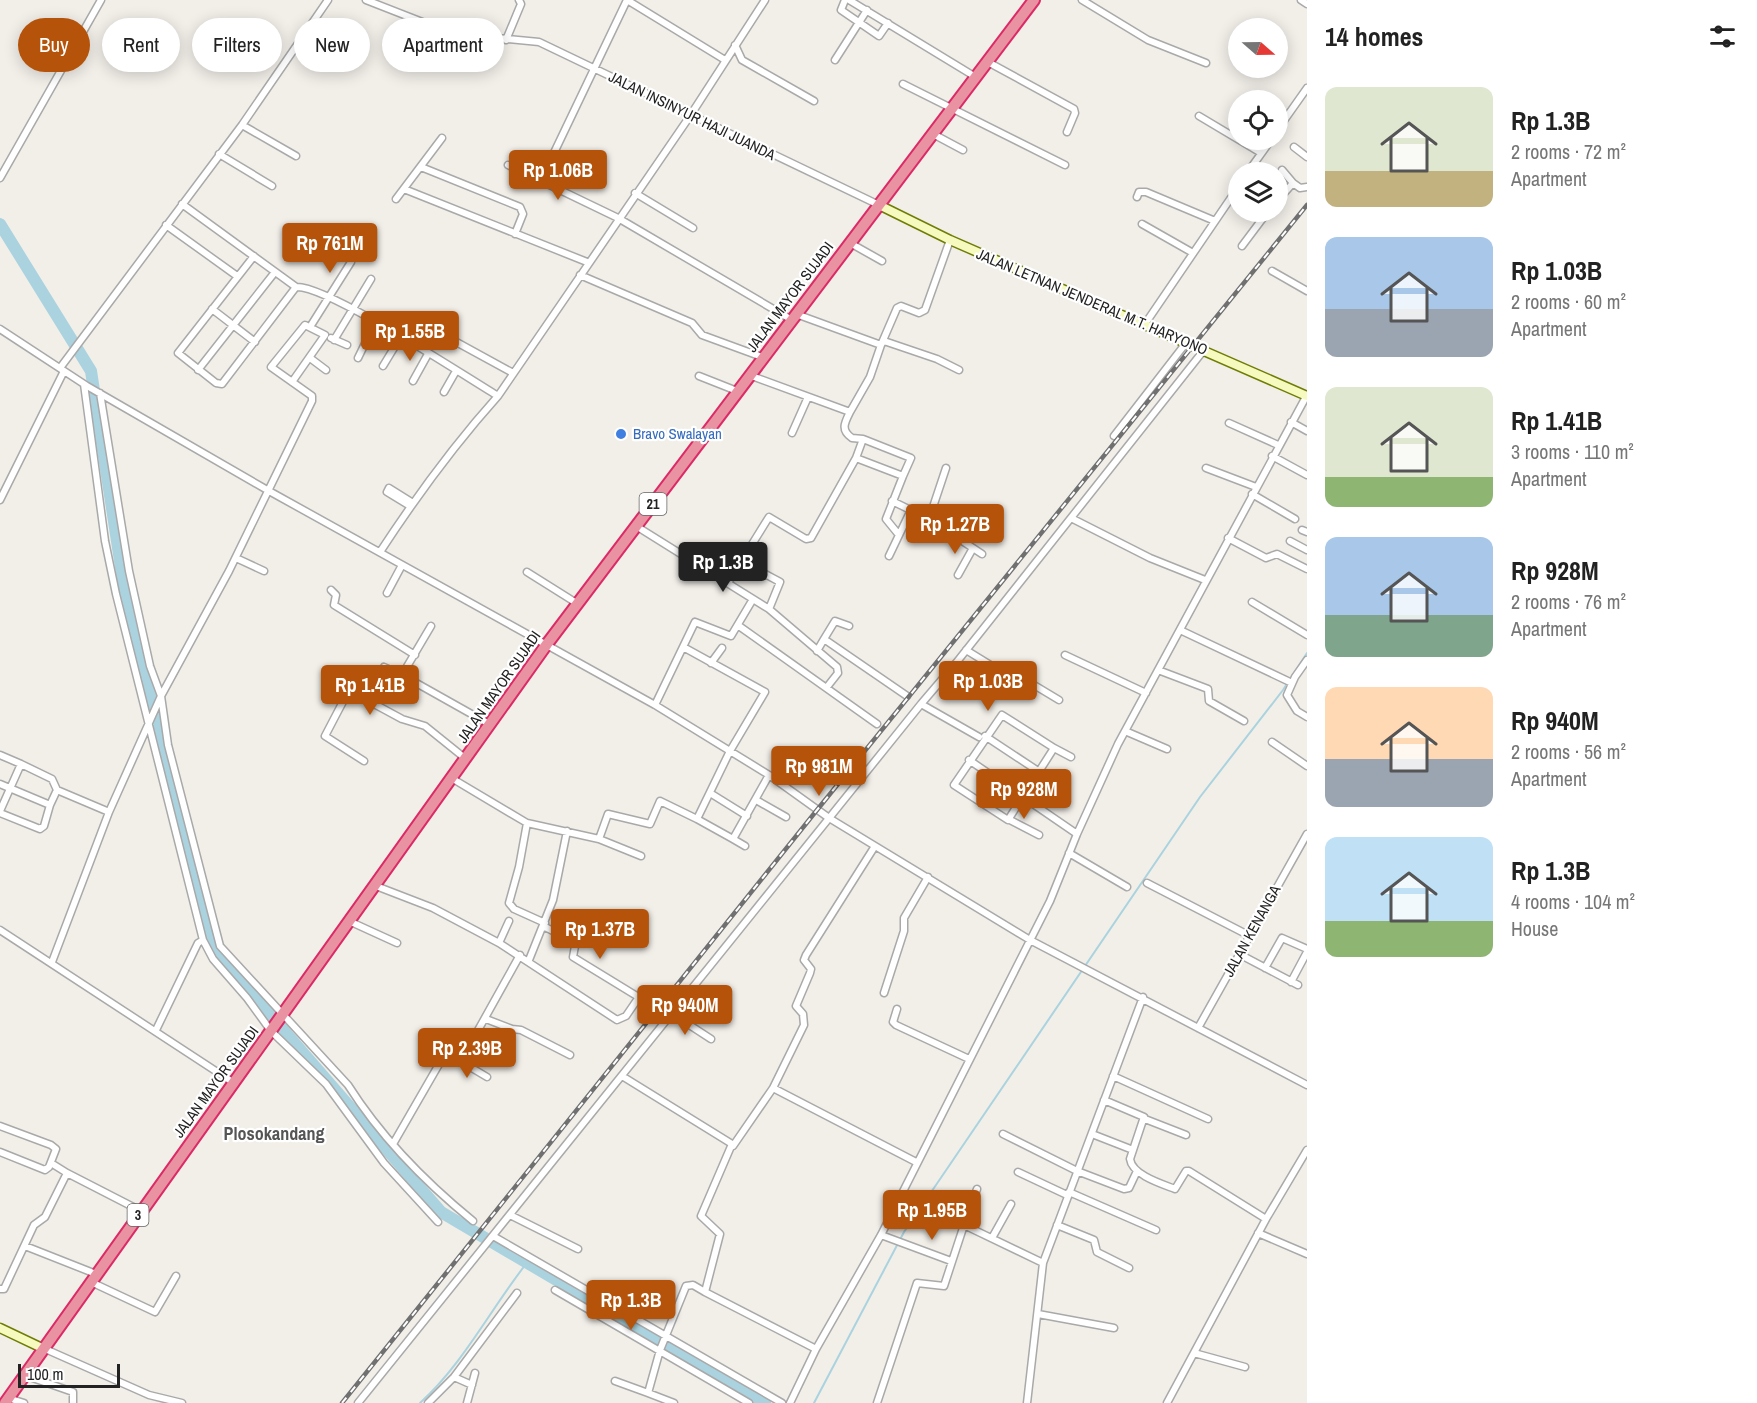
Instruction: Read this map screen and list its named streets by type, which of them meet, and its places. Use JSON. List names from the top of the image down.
{
  "streets": {
    "highway": ["JALAN MAYOR SUJADI", "21", "3"],
    "main road": ["JALAN LETNAN JENDERAL M.T. HARYONO"],
    "street": ["JALAN INSINYUR HAJI JUANDA", "JALAN KENANGA"]
  },
  "crossings": [
    ["JALAN INSINYUR HAJI JUANDA", "JALAN MAYOR SUJADI"],
    ["JALAN INSINYUR HAJI JUANDA", "JALAN LETNAN JENDERAL M.T. HARYONO"],
    ["JALAN MAYOR SUJADI", "JALAN LETNAN JENDERAL M.T. HARYONO"]
  ],
  "districts": ["Plosokandang"],
  "places": ["Bravo Swalayan"],
  "scale_bar": "100 m",
  "north": "right",
  "page": {
    "heading": "14 homes",
    "chip": [
      "Buy",
      "Rent",
      "Filters",
      "New",
      "Apartment"
    ],
    "list": [
      {
        "name": "Rp 1.3B",
        "note": "2 rooms · 72 m² · Apartment"
      },
      {
        "name": "Rp 1.03B",
        "note": "2 rooms · 60 m² · Apartment"
      },
      {
        "name": "Rp 1.41B",
        "note": "3 rooms · 110 m² · Apartment"
      },
      {
        "name": "Rp 928M",
        "note": "2 rooms · 76 m² · Apartment"
      },
      {
        "name": "Rp 940M",
        "note": "2 rooms · 56 m² · Apartment"
      },
      {
        "name": "Rp 1.3B",
        "note": "4 rooms · 104 m² · House"
      }
    ],
    "price": [
      "Rp 1.06B",
      "Rp 761M",
      "Rp 1.55B",
      "Rp 1.27B",
      "Rp 1.3B",
      "Rp 1.03B",
      "Rp 1.41B",
      "Rp 981M",
      "Rp 928M",
      "Rp 1.37B",
      "Rp 940M",
      "Rp 2.39B",
      "Rp 1.95B",
      "Rp 1.3B"
    ],
    "scale": "100 m"
  }
}
